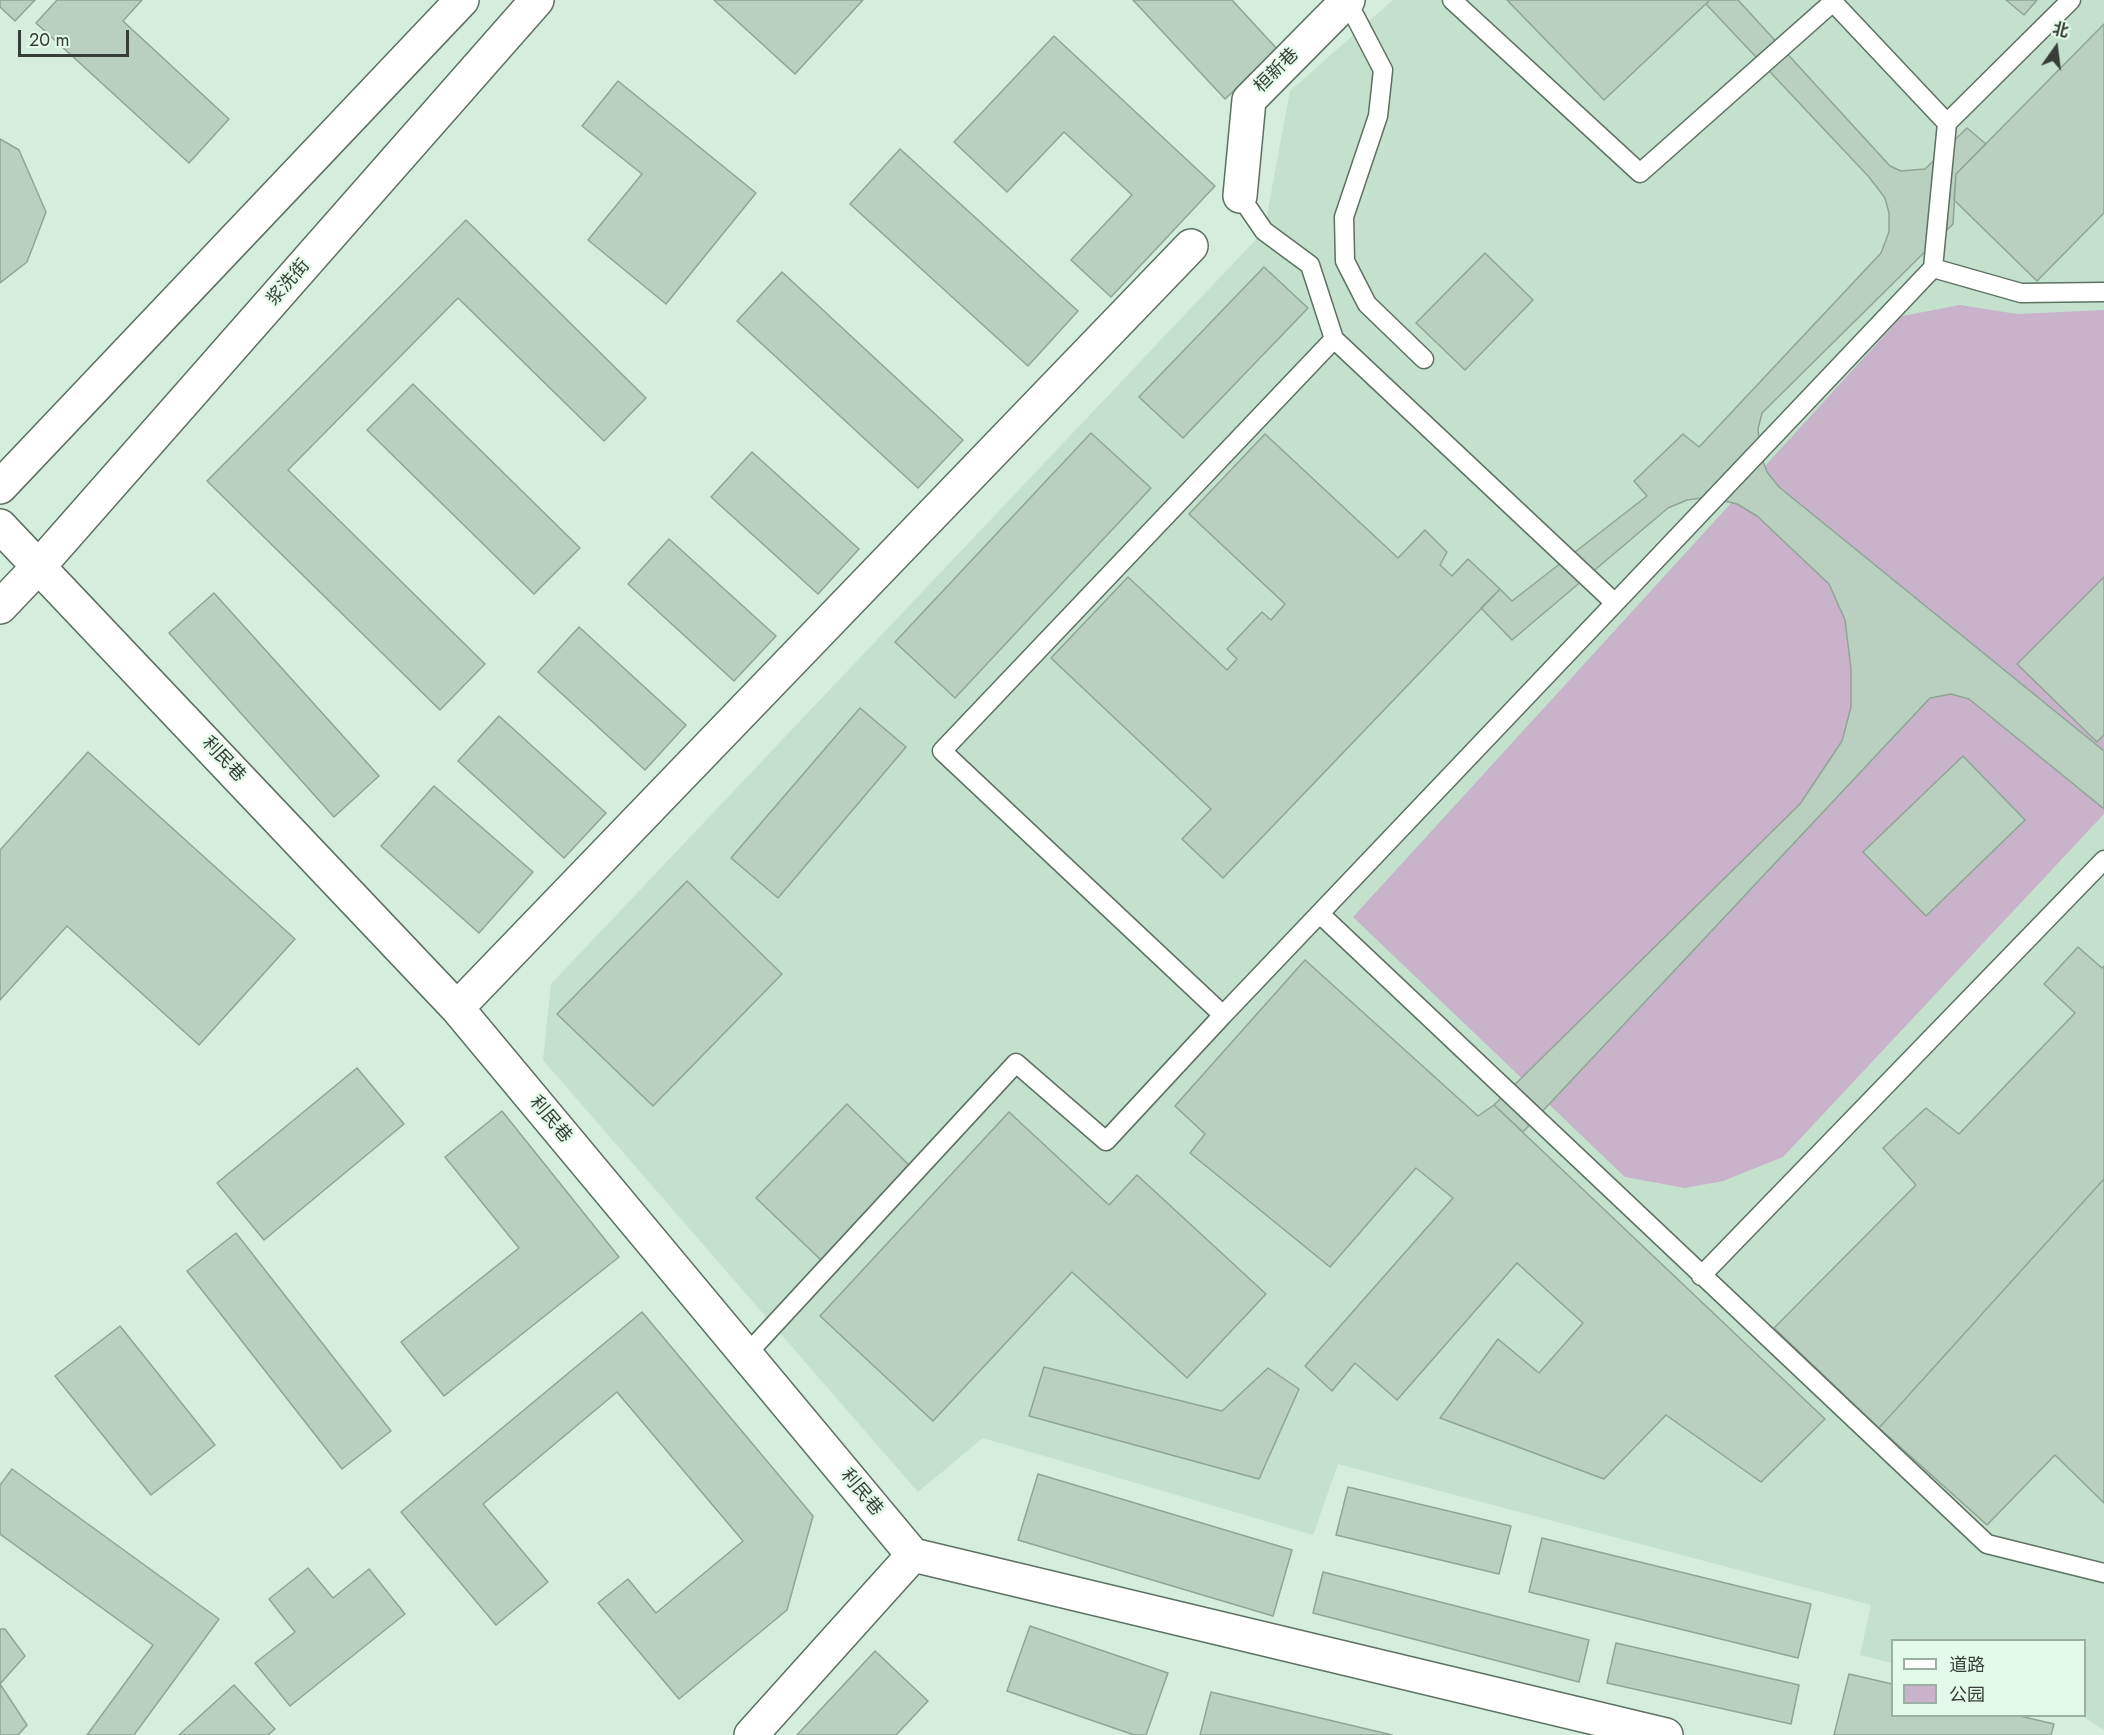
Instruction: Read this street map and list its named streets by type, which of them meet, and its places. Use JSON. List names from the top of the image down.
{
  "streets": {
    "street": ["桓新巷", "浆洗街", "利民巷"]
  },
  "crossings": [
    ["浆洗街", "利民巷"]
  ],
  "legend": ["道路", "公园"],
  "scale_bar": "20 m",
  "north": "top"
}
